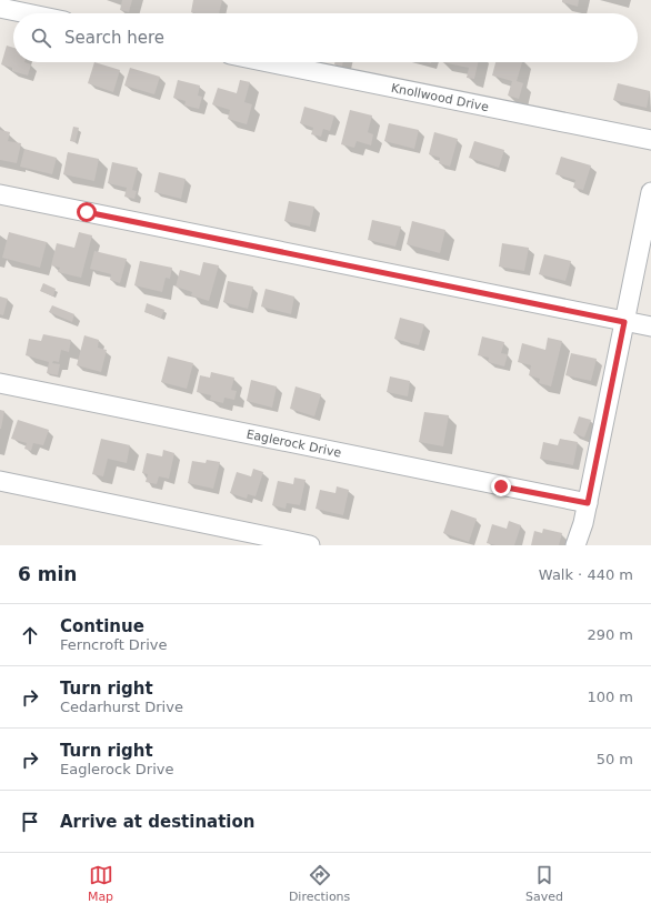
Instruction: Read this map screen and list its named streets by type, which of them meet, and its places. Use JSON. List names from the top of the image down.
{
  "streets": {
    "street": ["Knollwood Drive", "Eaglerock Drive"]
  },
  "page": {
    "search": "Search here",
    "heading": ["6 min", "Walk · 440 m"],
    "list": [
      ["Continue", "Ferncroft Drive", "290 m"],
      ["Turn right", "Cedarhurst Drive", "100 m"],
      ["Turn right", "Eaglerock Drive", "50 m"],
      "Arrive at destination"
    ],
    "nav": ["Map", "Directions", "Saved"]
  }
}
